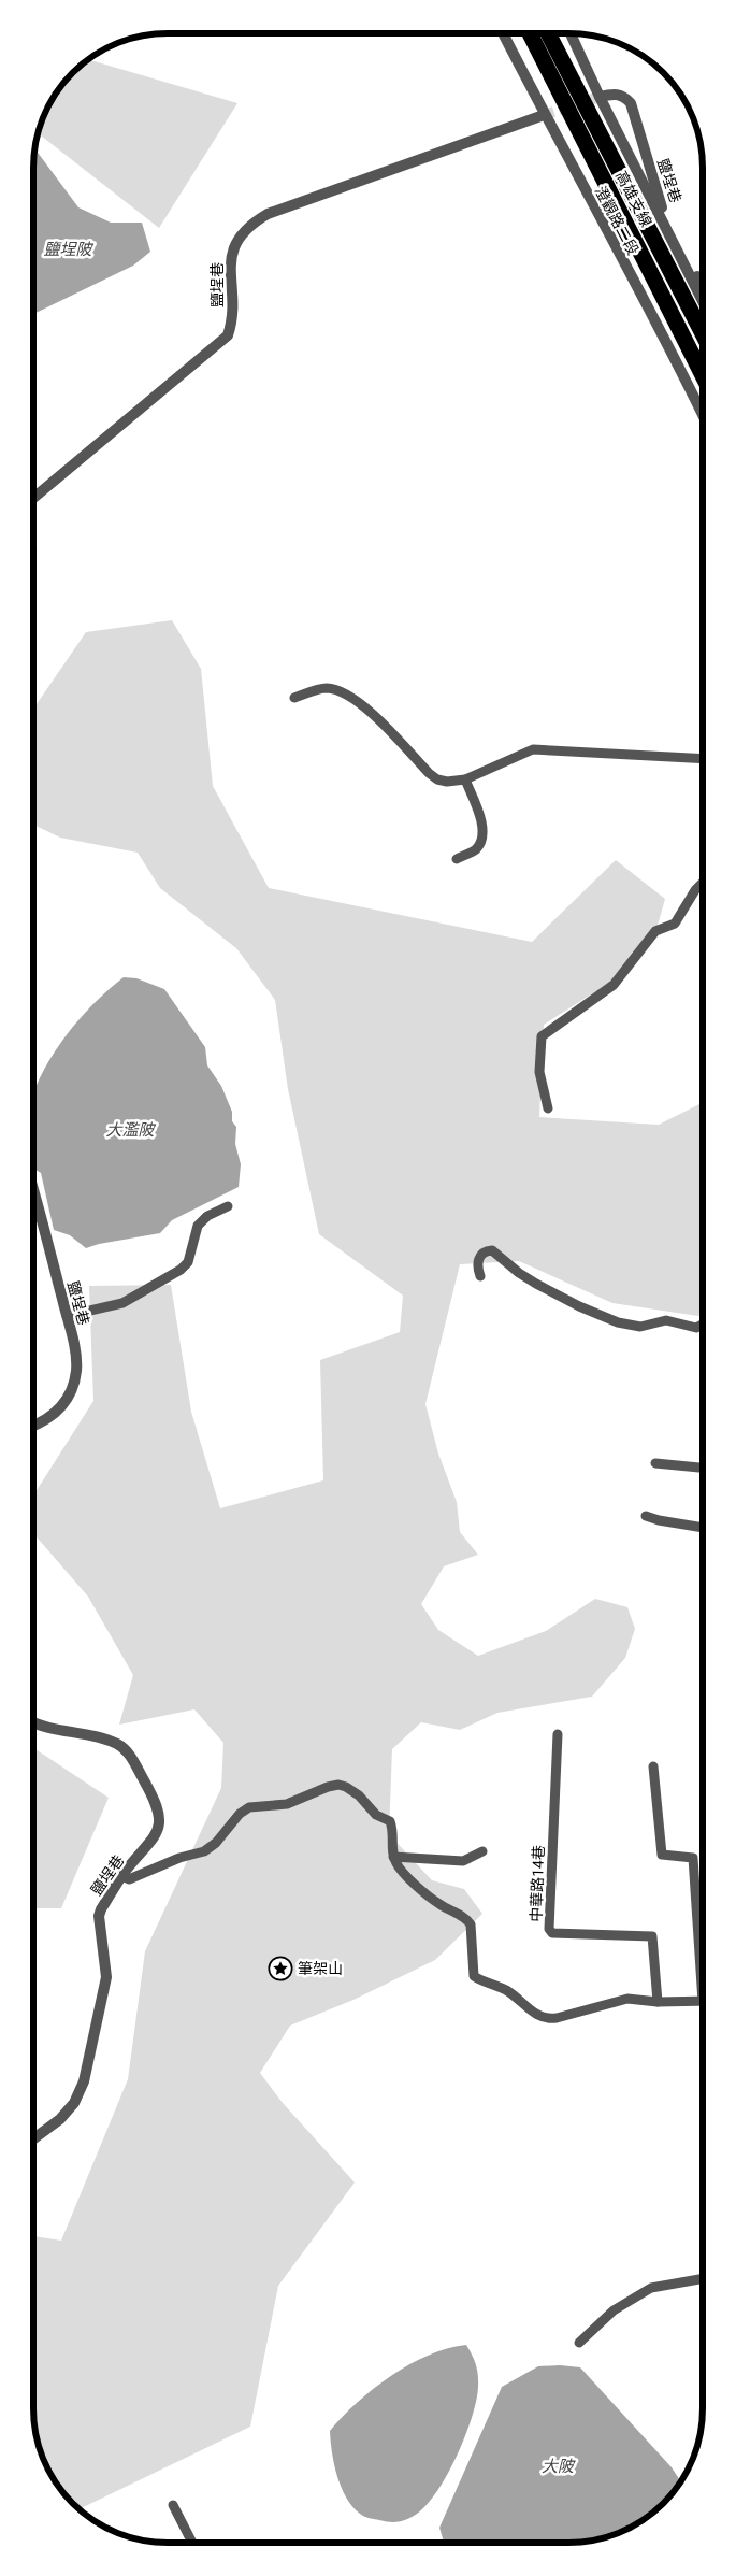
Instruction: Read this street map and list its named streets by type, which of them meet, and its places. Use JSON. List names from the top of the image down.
{
  "streets": {
    "highway": ["高雄支線"],
    "street": ["鹽埕巷", "澄觀路二段", "中華路14巷"]
  },
  "crossings": [
    ["鹽埕巷", "澄觀路二段"]
  ],
  "water": ["鹽埕陂", "大濫陂", "大陂"],
  "places": {
    "place": ["筆架山"]
  }
}
